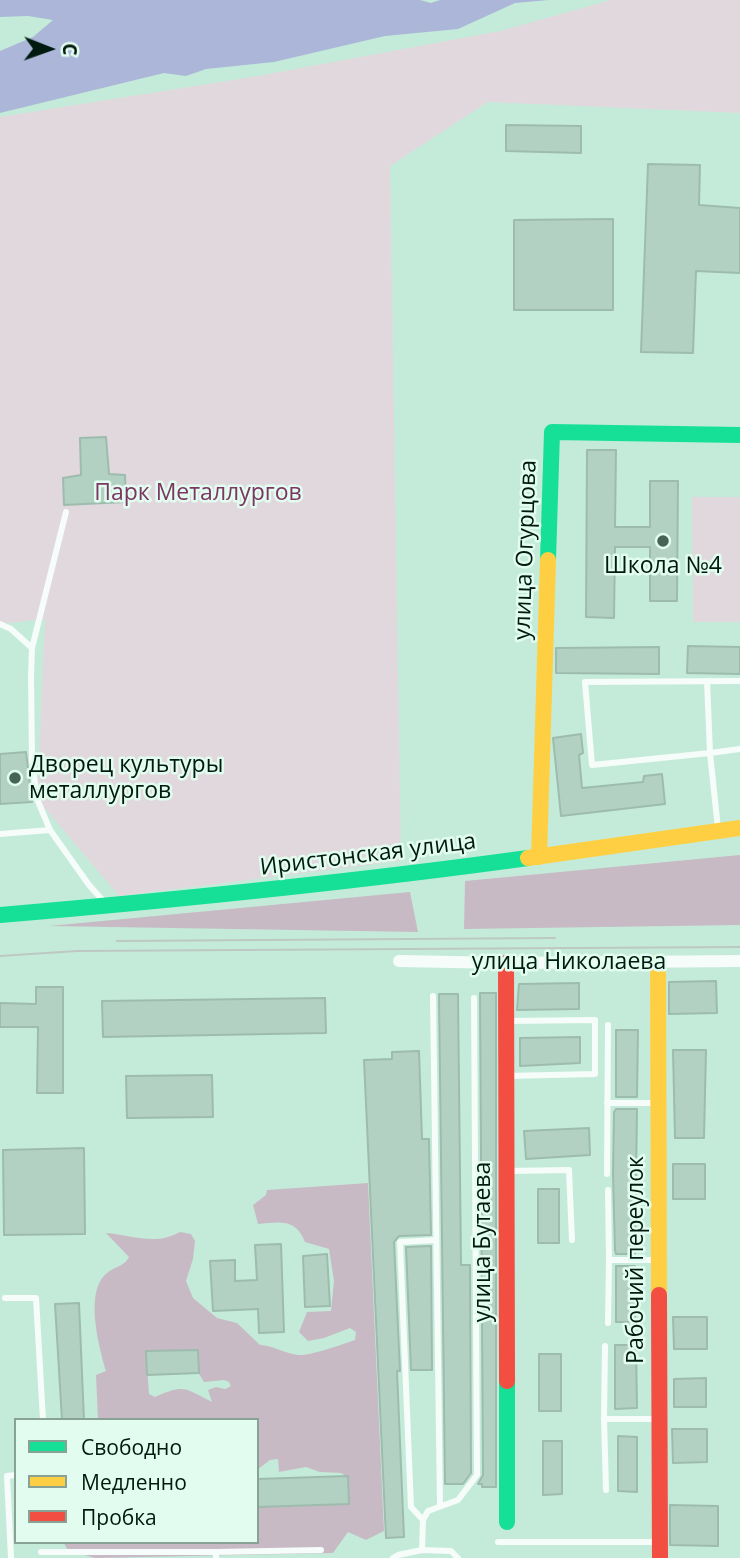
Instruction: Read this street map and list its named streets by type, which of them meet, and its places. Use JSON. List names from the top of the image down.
{
  "streets": {
    "street": [
      "улица Огурцова",
      "Иристонская улица",
      "улица Николаева",
      "улица Бутаева",
      "Рабочий переулок"
    ]
  },
  "crossings": [
    ["улица Огурцова", "Иристонская улица"],
    ["улица Николаева", "улица Бутаева"],
    ["улица Николаева", "Рабочий переулок"]
  ],
  "parks": ["Парк Металлургов"],
  "places": ["Школа №4", "Дворец культуры металлургов"],
  "legend": ["Свободно", "Медленно", "Пробка"],
  "north": "right"
}
